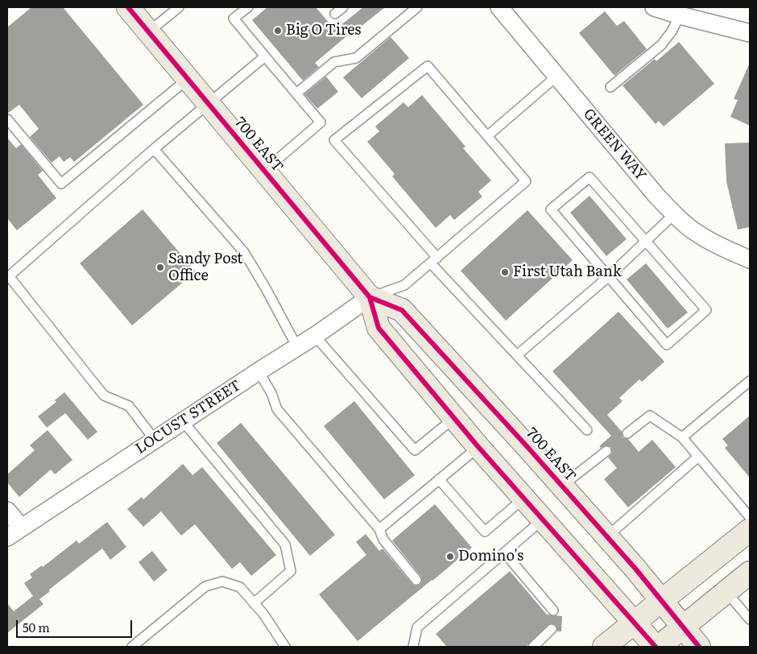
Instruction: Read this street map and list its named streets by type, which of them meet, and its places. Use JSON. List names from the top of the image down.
{
  "streets": {
    "main road": ["700 EAST"],
    "street": ["GREEN WAY", "LOCUST STREET"]
  },
  "crossings": [
    ["700 EAST", "LOCUST STREET"]
  ],
  "places": [
    "Big O Tires",
    "Sandy Post Office",
    "First Utah Bank",
    "Domino's"
  ],
  "scale_bar": "50 m"
}
